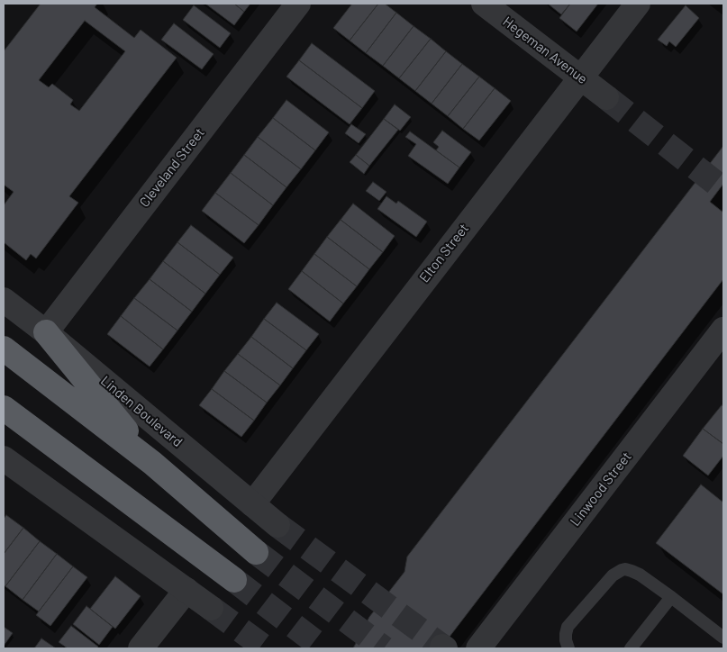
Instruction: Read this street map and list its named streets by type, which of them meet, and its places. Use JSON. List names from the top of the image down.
{
  "streets": {
    "street": [
      "Hegeman Avenue",
      "Cleveland Street",
      "Elton Street",
      "Linden Boulevard",
      "Linwood Street"
    ]
  },
  "crossings": [
    ["Hegeman Avenue", "Elton Street"],
    ["Cleveland Street", "Linden Boulevard"],
    ["Elton Street", "Linden Boulevard"]
  ]
}
